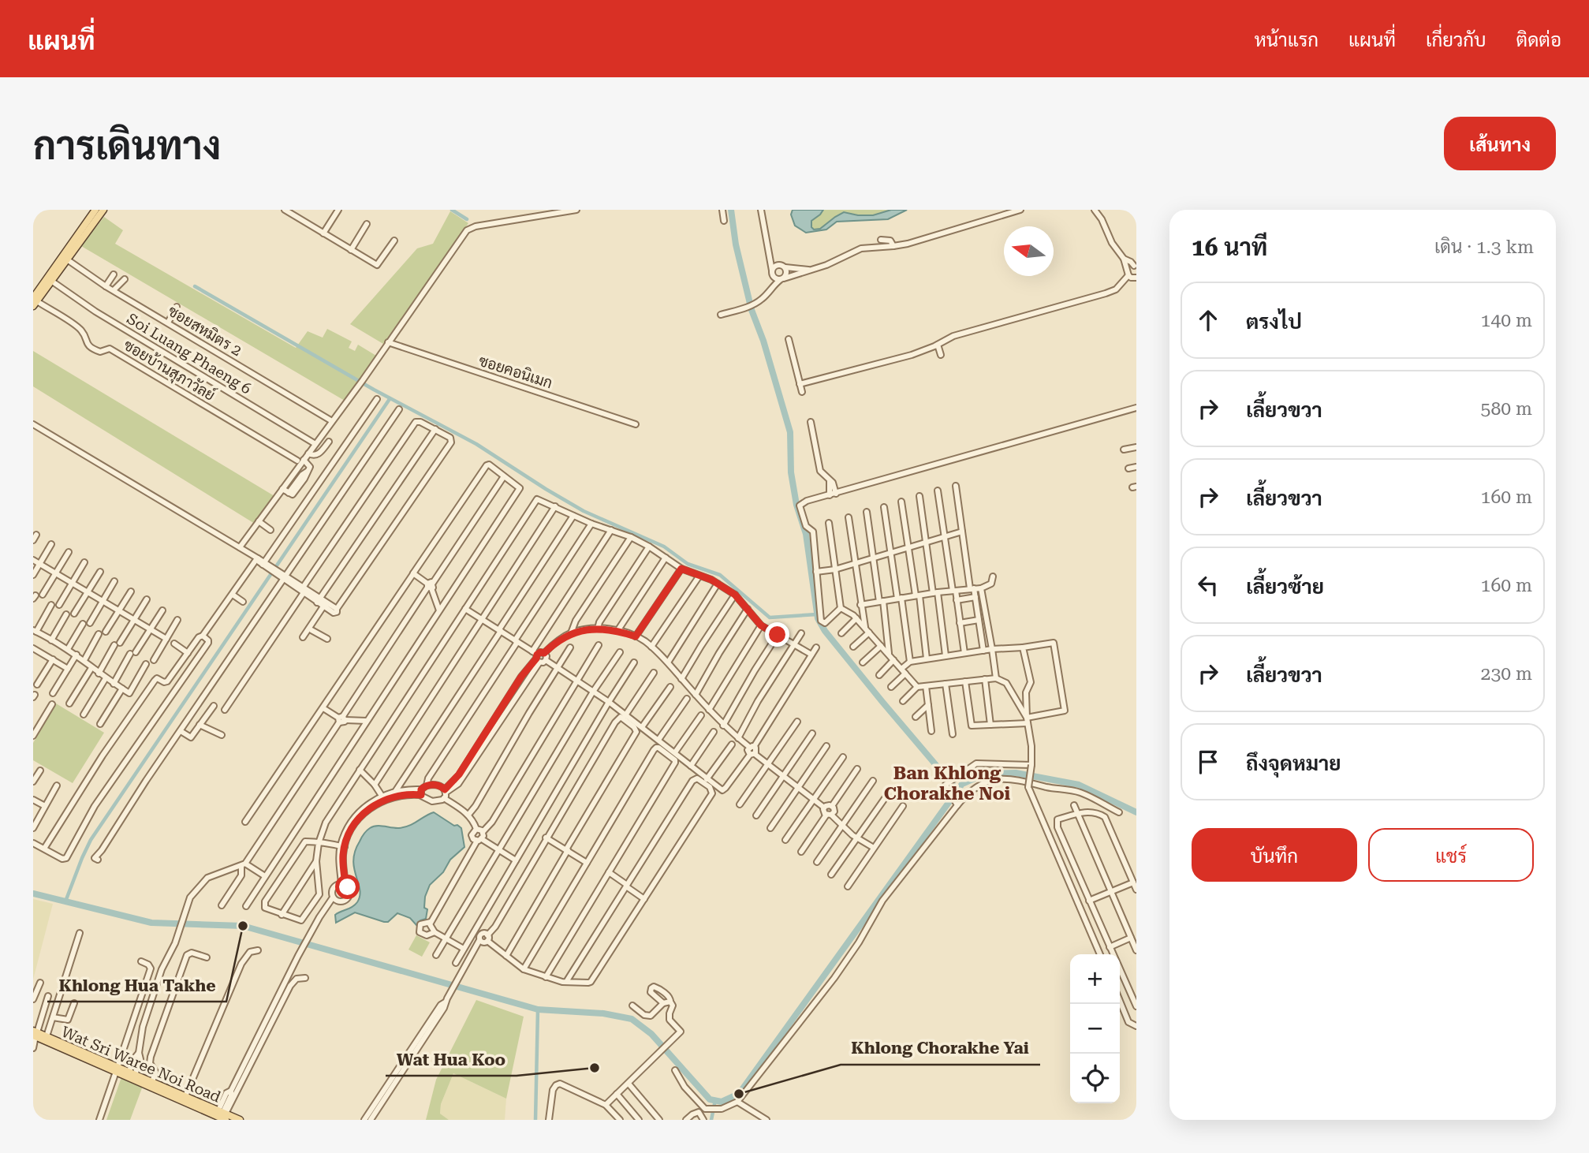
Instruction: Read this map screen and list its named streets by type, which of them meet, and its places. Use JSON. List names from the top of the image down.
{
  "streets": {
    "main road": ["Wat Sri Waree Noi Road"],
    "street": [
      "ซอยสหมิตร 2",
      "Soi Luang Phaeng 6",
      "ซอยบ้านสุภาวัลย์",
      "ซอยคอนิเมก"
    ]
  },
  "districts": ["Ban Khlong Chorakhe Noi"],
  "places": ["Khlong Hua Takhe", "Wat Hua Koo", "Khlong Chorakhe Yai"],
  "north": "left",
  "page": {
    "header": "แผนที่",
    "nav": [
      "หน้าแรก",
      "แผนที่",
      "เกี่ยวกับ",
      "ติดต่อ"
    ],
    "buttons": [
      "เส้นทาง",
      ["บันทึก", "แชร์"]
    ],
    "title": "การเดินทาง",
    "heading": ["16 นาที", "เดิน · 1.3 km"],
    "list": [
      ["ตรงไป", "140 m"],
      ["เลี้ยวขวา", "580 m"],
      ["เลี้ยวขวา", "160 m"],
      ["เลี้ยวซ้าย", "160 m"],
      ["เลี้ยวขวา", "230 m"],
      "ถึงจุดหมาย"
    ],
    "map_buttons": ["+", "−"]
  }
}
